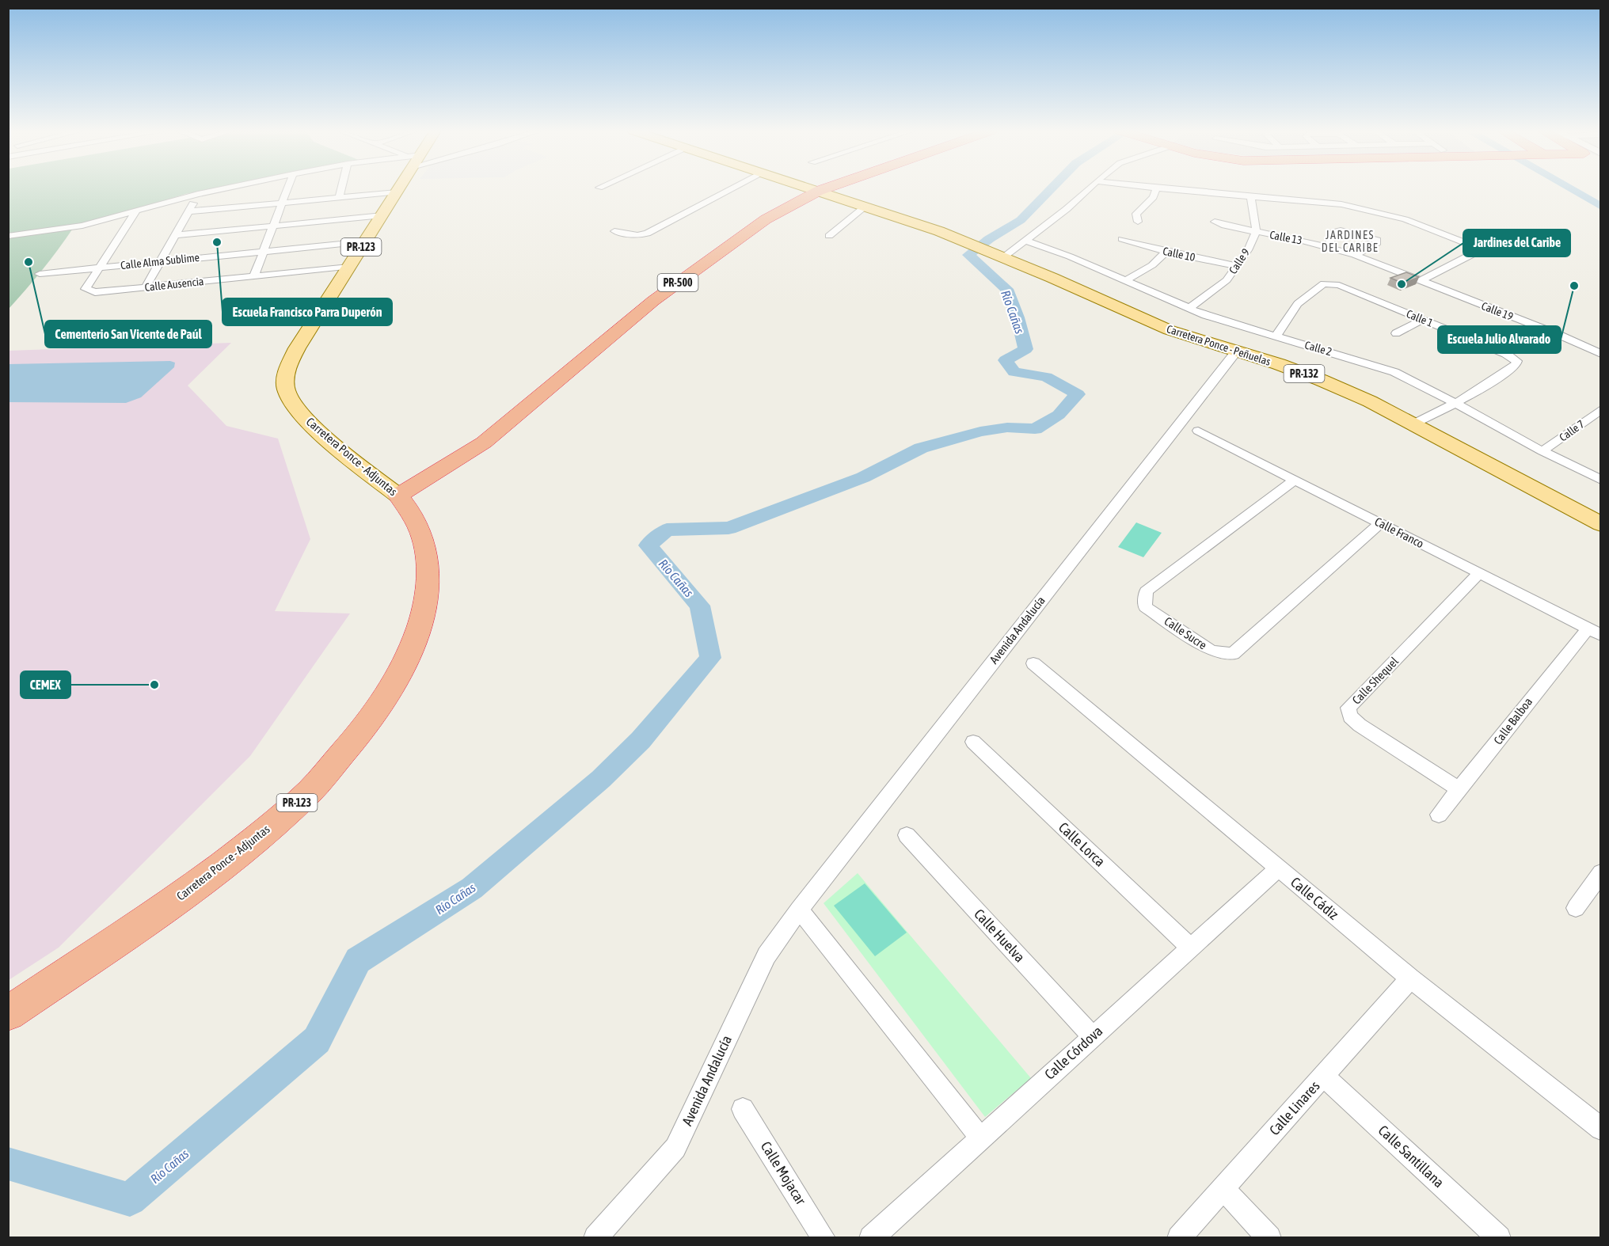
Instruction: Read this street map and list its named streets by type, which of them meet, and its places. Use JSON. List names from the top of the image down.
{
  "streets": {
    "highway": ["PR-123", "PR-500", "Carretera Ponce - Adjuntas"],
    "main road": ["Carretera Ponce - Peñuelas", "PR-132"],
    "street": [
      "Calle 13",
      "Calle 10",
      "Calle Alma Sublime",
      "Calle 9",
      "Calle Ausencia",
      "Calle 19",
      "Calle 1",
      "Calle 2",
      "Calle 7",
      "Calle Franco",
      "Avenida Andalucía",
      "Calle Sucre",
      "Calle Shequel",
      "Calle Balboa",
      "Calle Lorca",
      "Calle Cádiz",
      "Calle Huelva",
      "Calle Córdova",
      "Calle Linares",
      "Calle Santillana",
      "Calle Mojacar"
    ]
  },
  "crossings": [
    ["Calle 13", "Calle 9"],
    ["Calle 13", "Calle 19"],
    ["PR-123", "Calle Alma Sublime"],
    ["PR-123", "Calle Ausencia"],
    ["PR-123", "Carretera Ponce - Adjuntas"],
    ["Calle 10", "Calle 9"],
    ["Calle Alma Sublime", "Calle Ausencia"],
    ["Calle 9", "Calle 2"],
    ["PR-500", "PR-132"],
    ["PR-500", "Carretera Ponce - Adjuntas"],
    ["Calle Ausencia", "Carretera Ponce - Adjuntas"],
    ["Calle 1", "Carretera Ponce - Peñuelas"],
    ["Calle 1", "Calle 2"],
    ["Carretera Ponce - Peñuelas", "PR-132"],
    ["Carretera Ponce - Peñuelas", "Avenida Andalucía"],
    ["Calle 2", "Calle 7"],
    ["Calle Franco", "Calle Sucre"],
    ["Calle Franco", "Calle Shequel"],
    ["Calle Franco", "Calle Balboa"],
    ["Calle Shequel", "Calle Balboa"],
    ["Calle Lorca", "Calle Córdova"],
    ["Calle Cádiz", "Calle Córdova"],
    ["Calle Cádiz", "Calle Linares"],
    ["Calle Huelva", "Calle Córdova"],
    ["Calle Linares", "Calle Santillana"]
  ],
  "districts": ["JARDINES DEL CARIBE"],
  "water": ["Río Cañas"],
  "places": [
    "Escuela Francisco Parra Duperón",
    "Cementerio San Vicente de Paúl",
    "Jardines del Caribe",
    "Escuela Julio Alvarado",
    "CEMEX"
  ]
}
